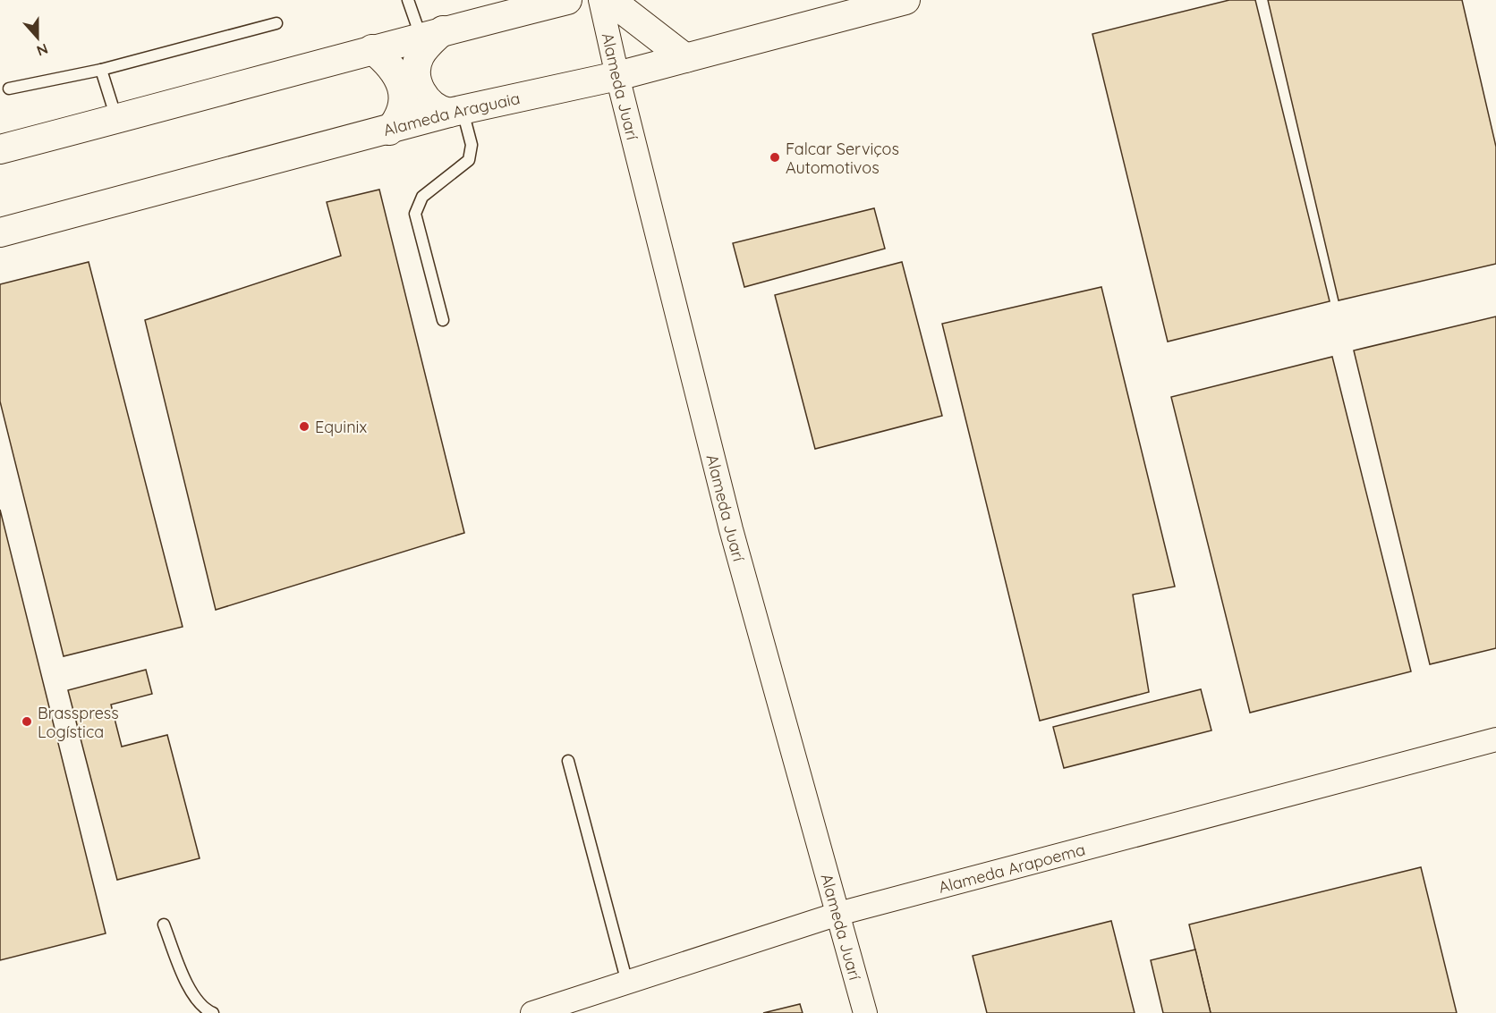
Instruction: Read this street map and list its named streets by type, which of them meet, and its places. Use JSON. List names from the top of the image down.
{
  "streets": {
    "street": ["Alameda Juarí", "Alameda Araguaia", "Alameda Arapoema"]
  },
  "crossings": [
    ["Alameda Juarí", "Alameda Araguaia"],
    ["Alameda Juarí", "Alameda Arapoema"]
  ],
  "places": ["Falcar Serviços Automotivos", "Equinix", "Brasspress Logística"],
  "north": "bottom"
}
